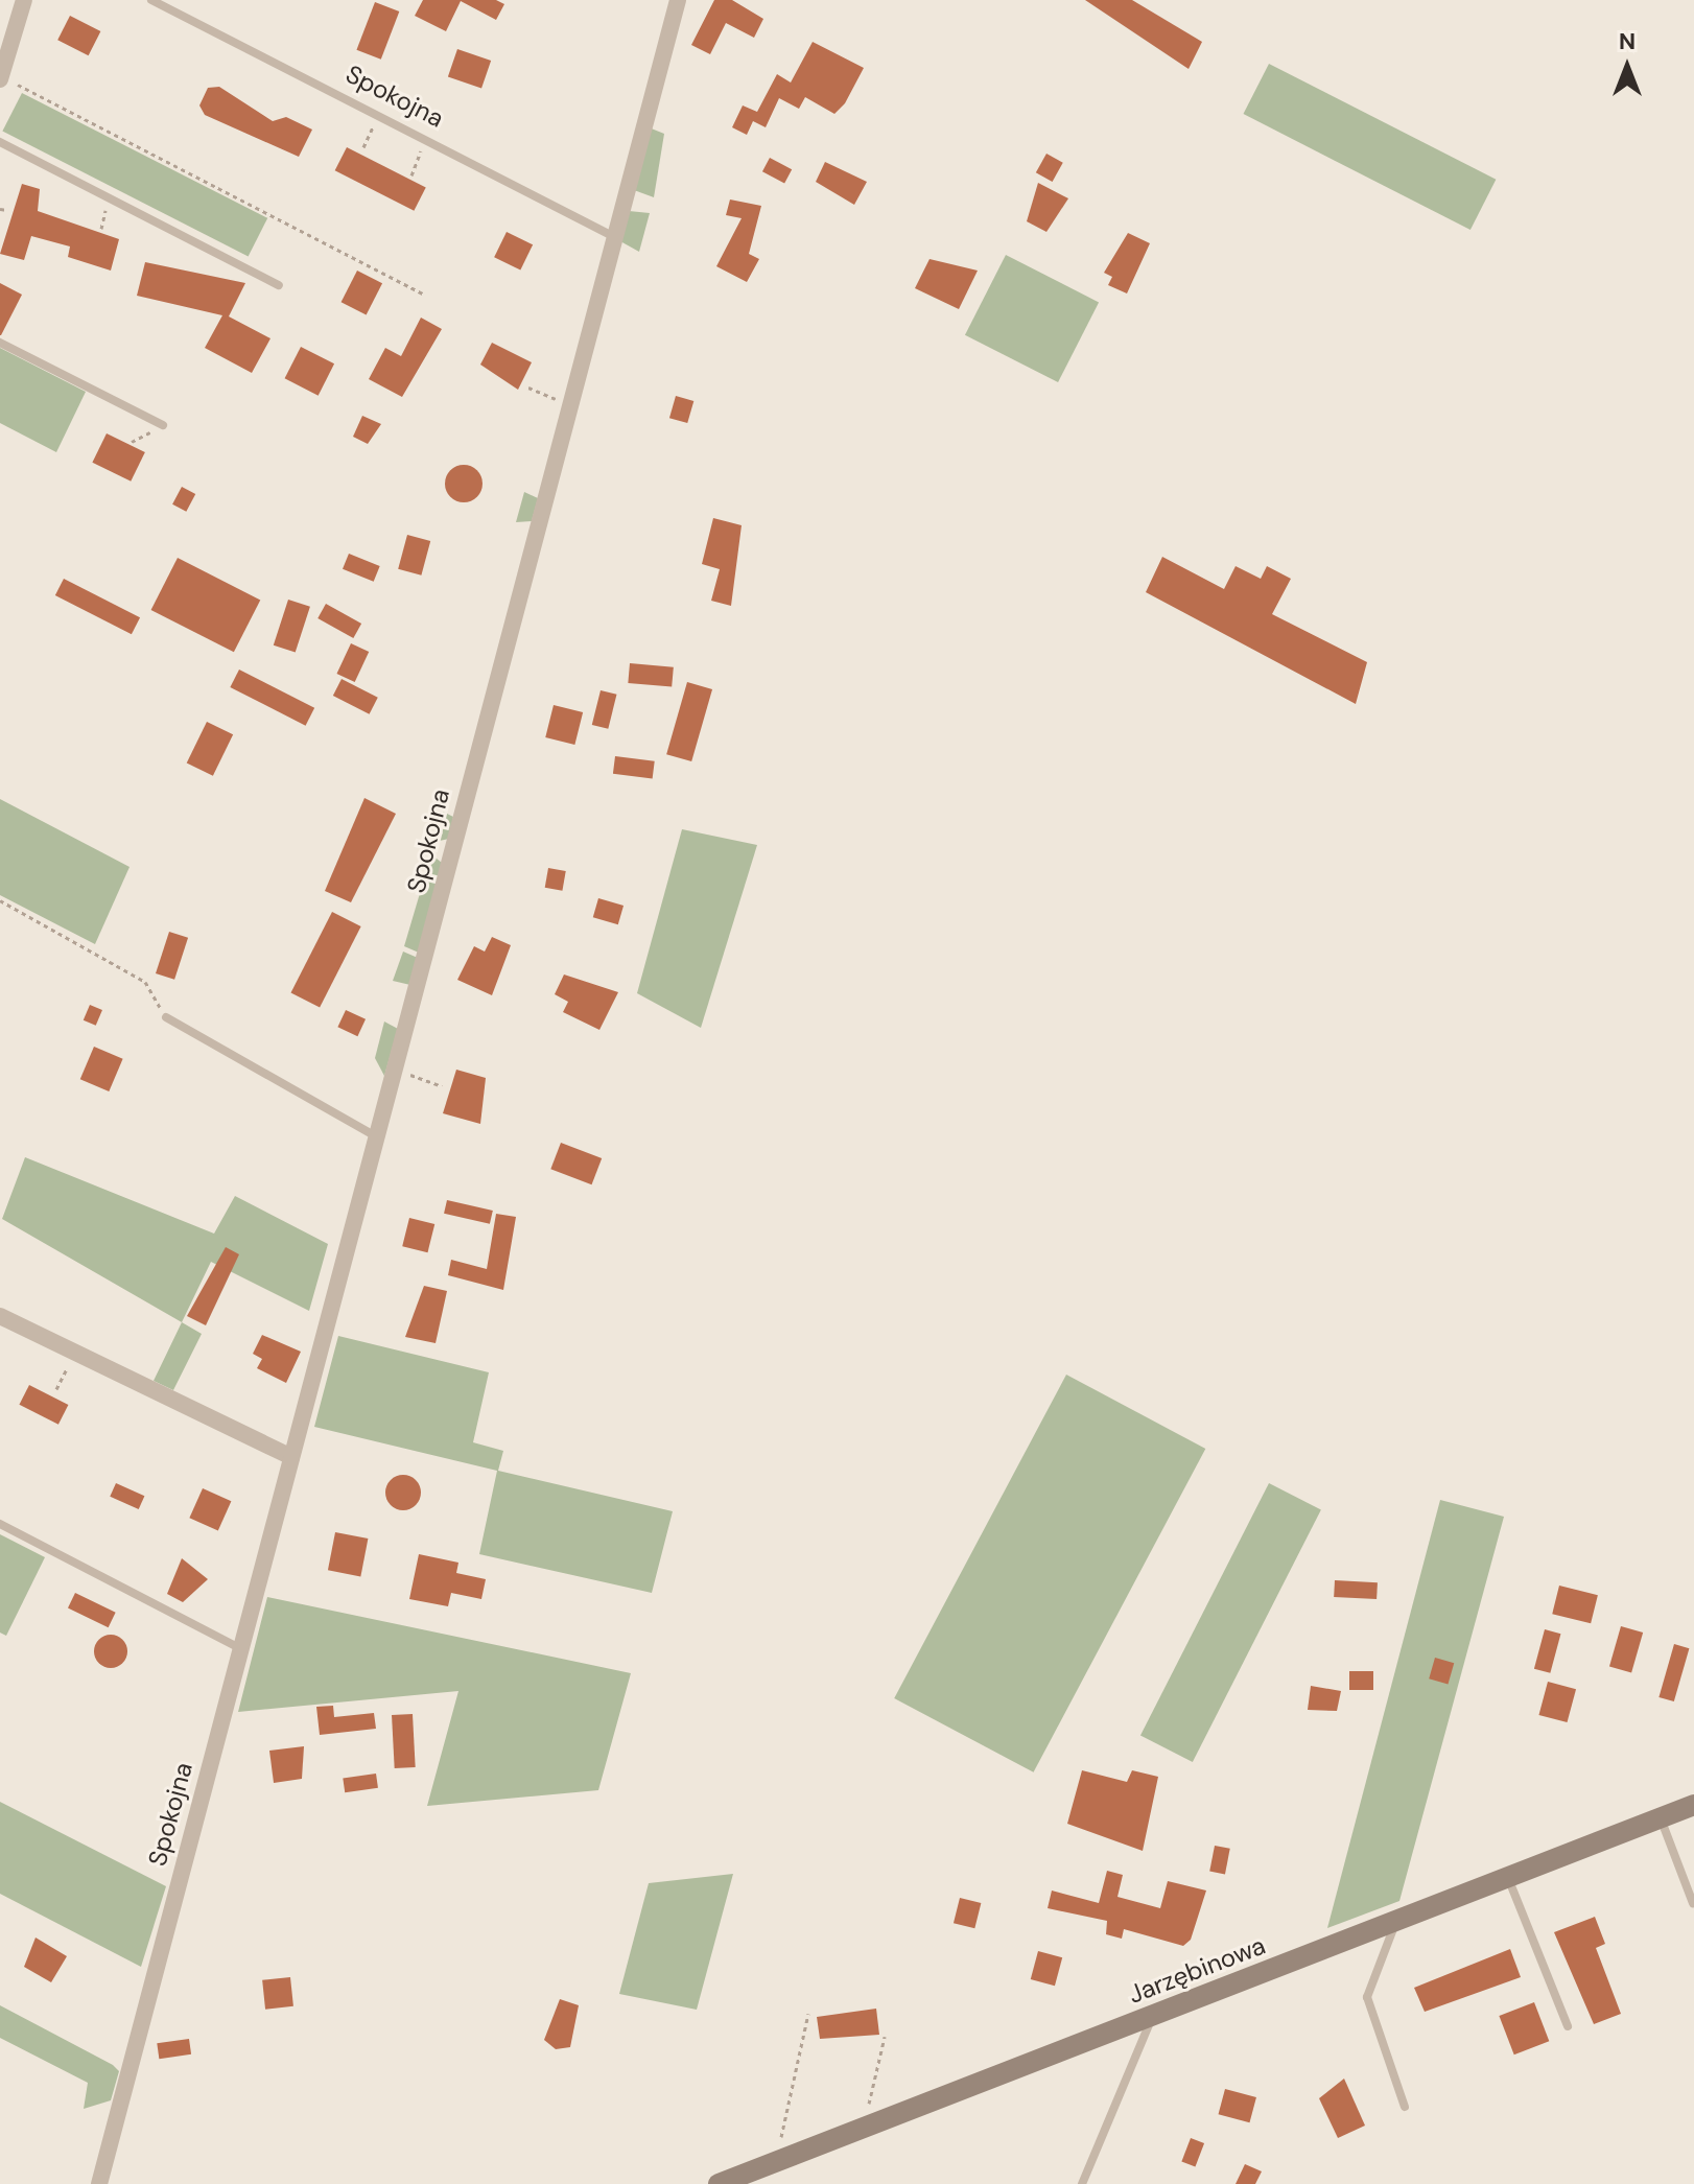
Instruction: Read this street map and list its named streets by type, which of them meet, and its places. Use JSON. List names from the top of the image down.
{
  "streets": {
    "street": ["Spokojna", "Jarzębinowa"]
  },
  "north": "top"
}
